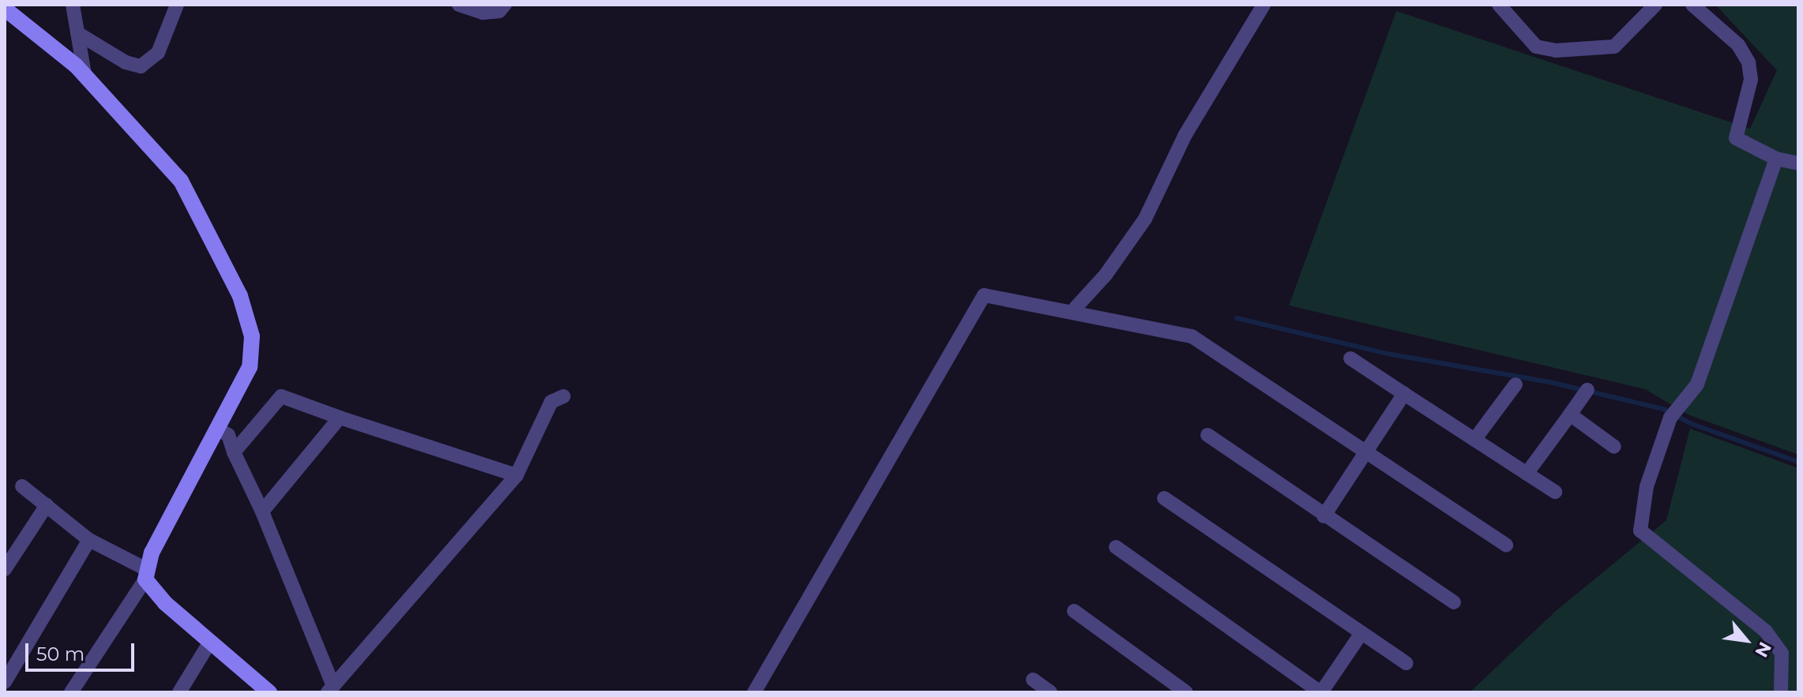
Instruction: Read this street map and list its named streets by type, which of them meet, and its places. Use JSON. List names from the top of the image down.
{
  "scale_bar": "50 m",
  "north": "bottom right"
}
